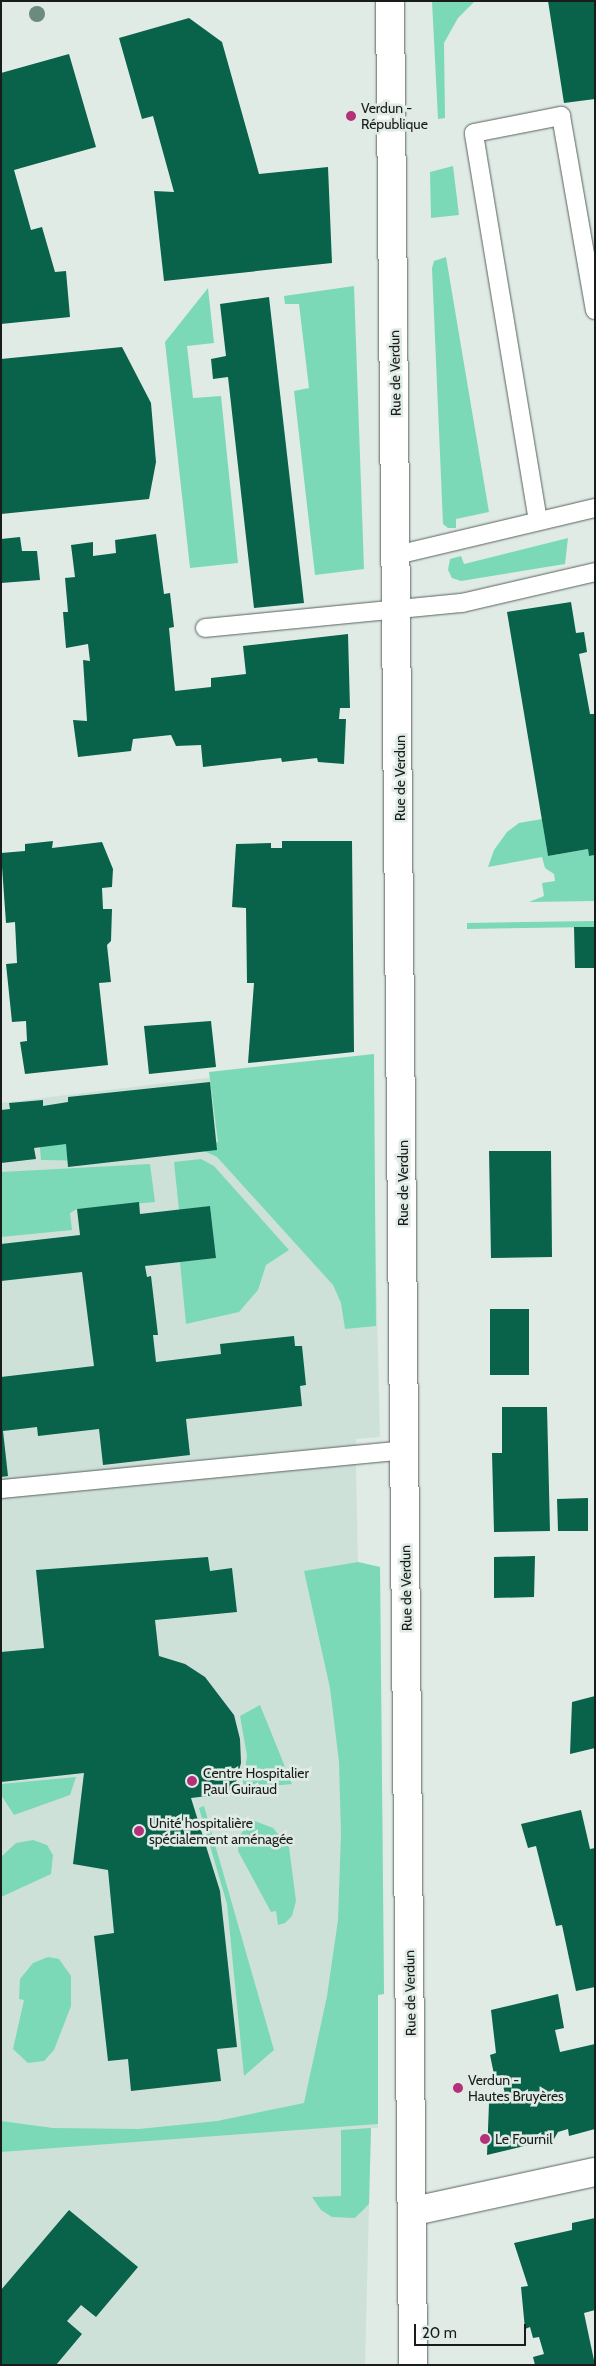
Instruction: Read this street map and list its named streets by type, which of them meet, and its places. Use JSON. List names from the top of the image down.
{
  "streets": {
    "street": ["Rue de Verdun"]
  },
  "places": [
    "Verdun - République",
    "Centre Hospitalier Paul Guiraud",
    "Unité hospitalière spécialement aménagée",
    "Verdun - Hautes Bruyères",
    "Le Fournil"
  ],
  "scale_bar": "20 m"
}
